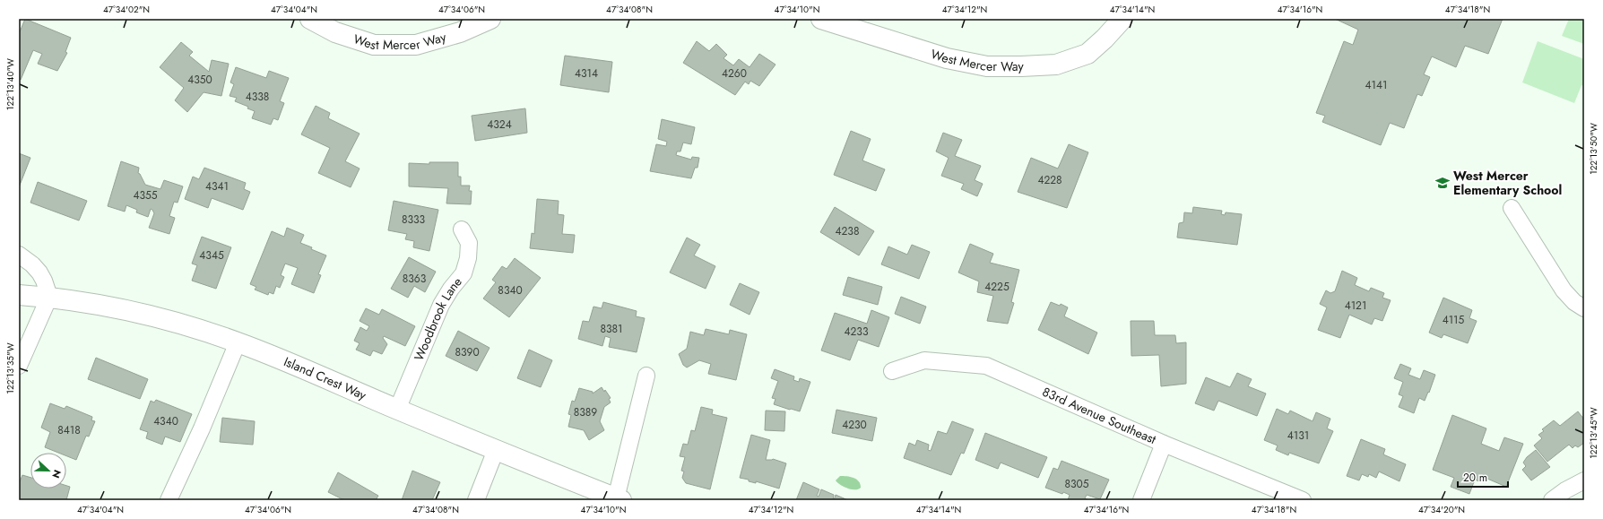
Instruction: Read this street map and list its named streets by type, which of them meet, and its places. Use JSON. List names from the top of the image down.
{
  "streets": {
    "main road": ["West Mercer Way", "Island Crest Way"],
    "street": ["Woodbrook Lane", "83rd Avenue Southeast"]
  },
  "crossings": [
    ["Woodbrook Lane", "Island Crest Way"]
  ],
  "places": {
    "school or university": ["West Mercer Elementary School"]
  },
  "house_numbers": [
    "4314",
    "4260",
    "4350",
    "4141",
    "4338",
    "4324",
    "4228",
    "4341",
    "4355",
    "8333",
    "4238",
    "4345",
    "8363",
    "4225",
    "8340",
    "4121",
    "4115",
    "8381",
    "4233",
    "8390",
    "8389",
    "4340",
    "4230",
    "8418",
    "4131",
    "8305"
  ],
  "scale_bar": "20 m",
  "north": "right",
  "coordinates": [
    "47°34'02\"N",
    "47°34'04\"N",
    "47°34'06\"N",
    "47°34'08\"N",
    "47°34'10\"N",
    "47°34'12\"N",
    "47°34'14\"N",
    "47°34'16\"N",
    "47°34'18\"N",
    "122°13'40\"W",
    "122°13'50\"W",
    "122°13'35\"W",
    "122°13'45\"W",
    "47°34'20\"N"
  ]
}
